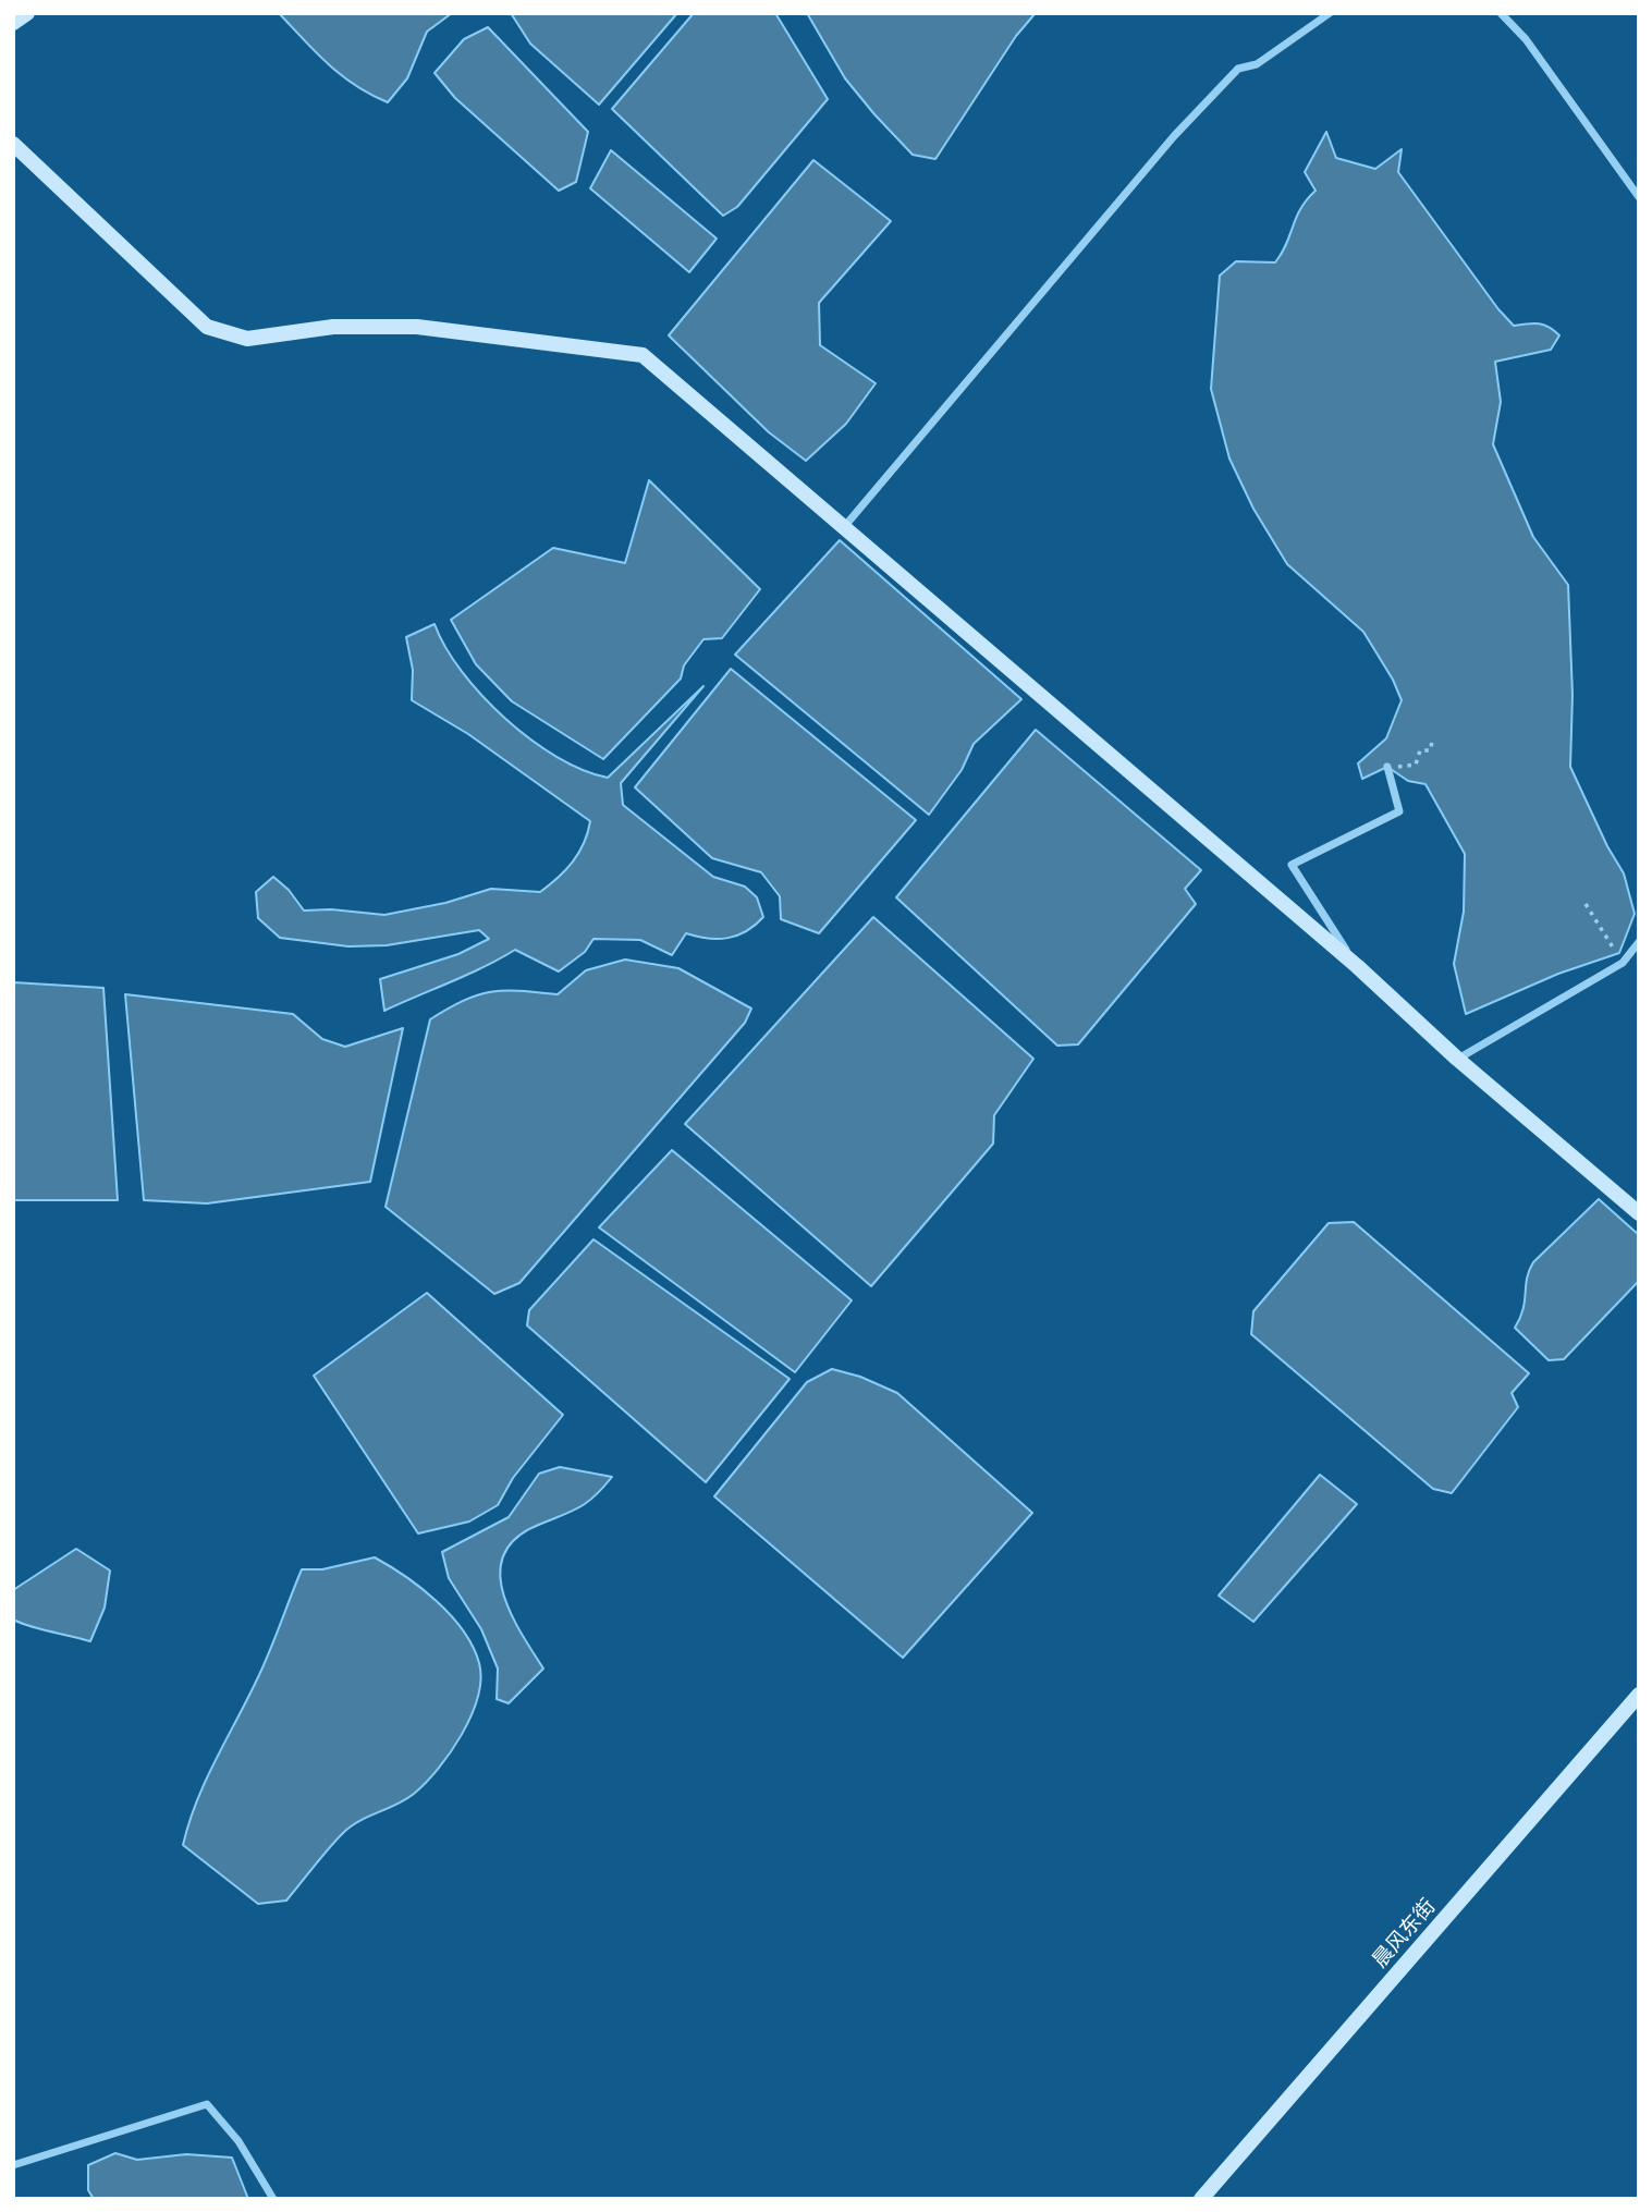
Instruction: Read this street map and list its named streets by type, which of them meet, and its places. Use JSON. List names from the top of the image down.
{
  "streets": {
    "street": ["晨风东街"]
  }
}
